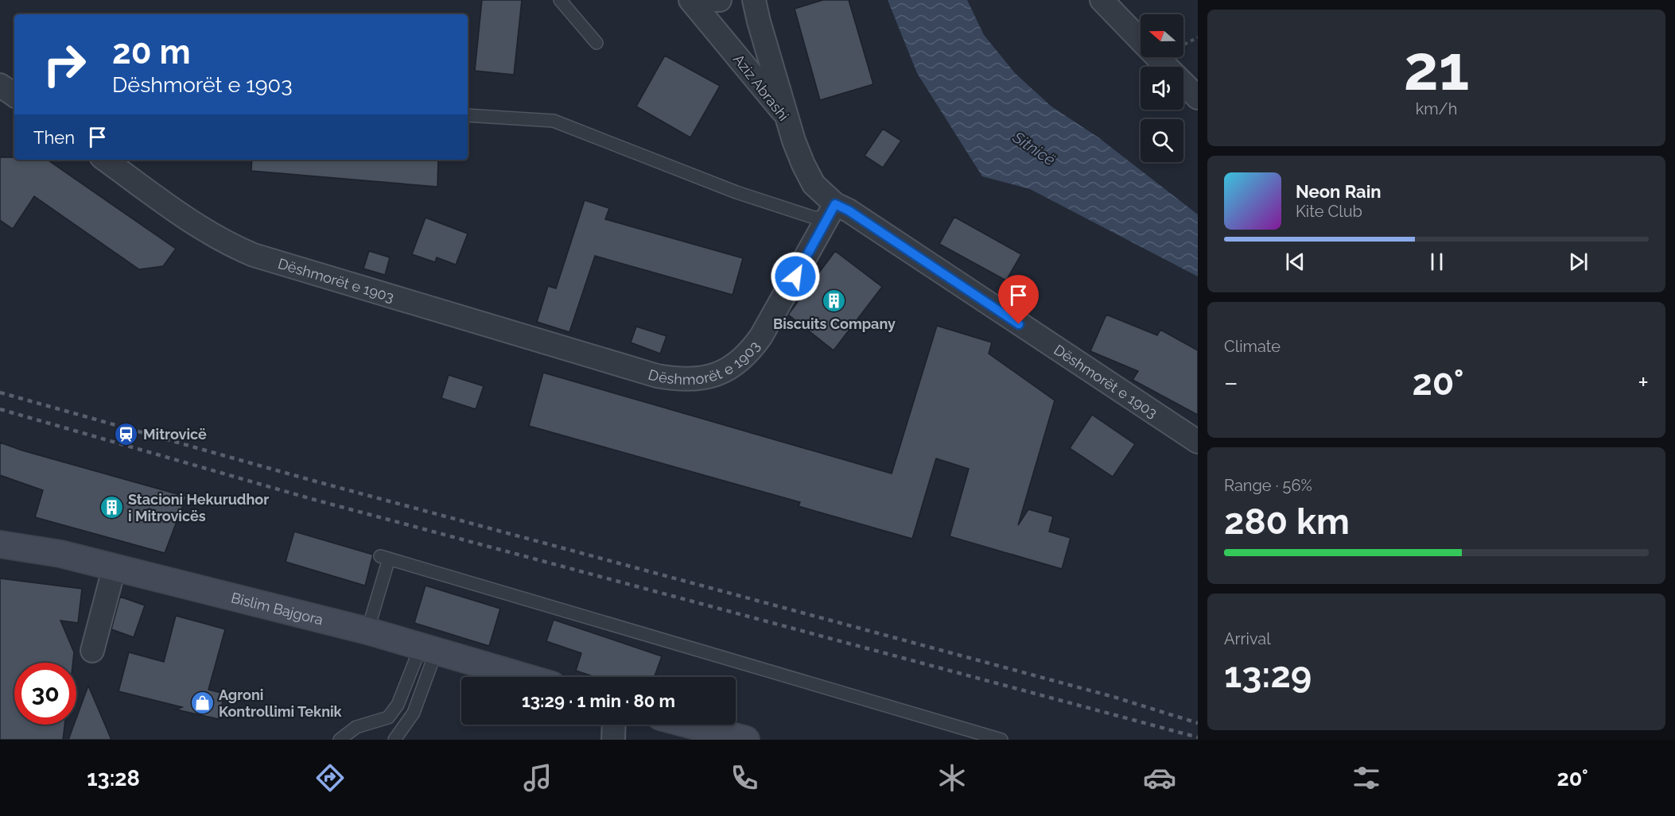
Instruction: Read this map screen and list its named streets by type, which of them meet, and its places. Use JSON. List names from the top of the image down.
{
  "streets": {
    "main road": ["Bislim Bajgora"],
    "street": ["Aziz Abrashi", "Dëshmorët e 1903"]
  },
  "crossings": [
    ["Aziz Abrashi", "Dëshmorët e 1903"]
  ],
  "water": ["Sitnicë"],
  "places": {
    "building": ["Biscuits Company", "Stacioni Hekurudhor i Mitrovicës"],
    "station": ["Mitrovicë"],
    "shop": ["Agroni Kontrollimi Teknik"]
  },
  "north": "left",
  "page": {
    "tile": [
      ["21", "km/h"],
      "Climate",
      ["Range · 56%", "280 km"],
      ["Arrival", "13:29"]
    ],
    "turn": ["20 m", "Dëshmorët e 1903"],
    "then": "Then",
    "song": ["Neon Rain", "Kite Club"],
    "heat": ["−", "20°", "+"],
    "limit": "30",
    "trip": "13:29 · 1 min · 80 m",
    "tabs": ["13:28", "20°"]
  }
}
